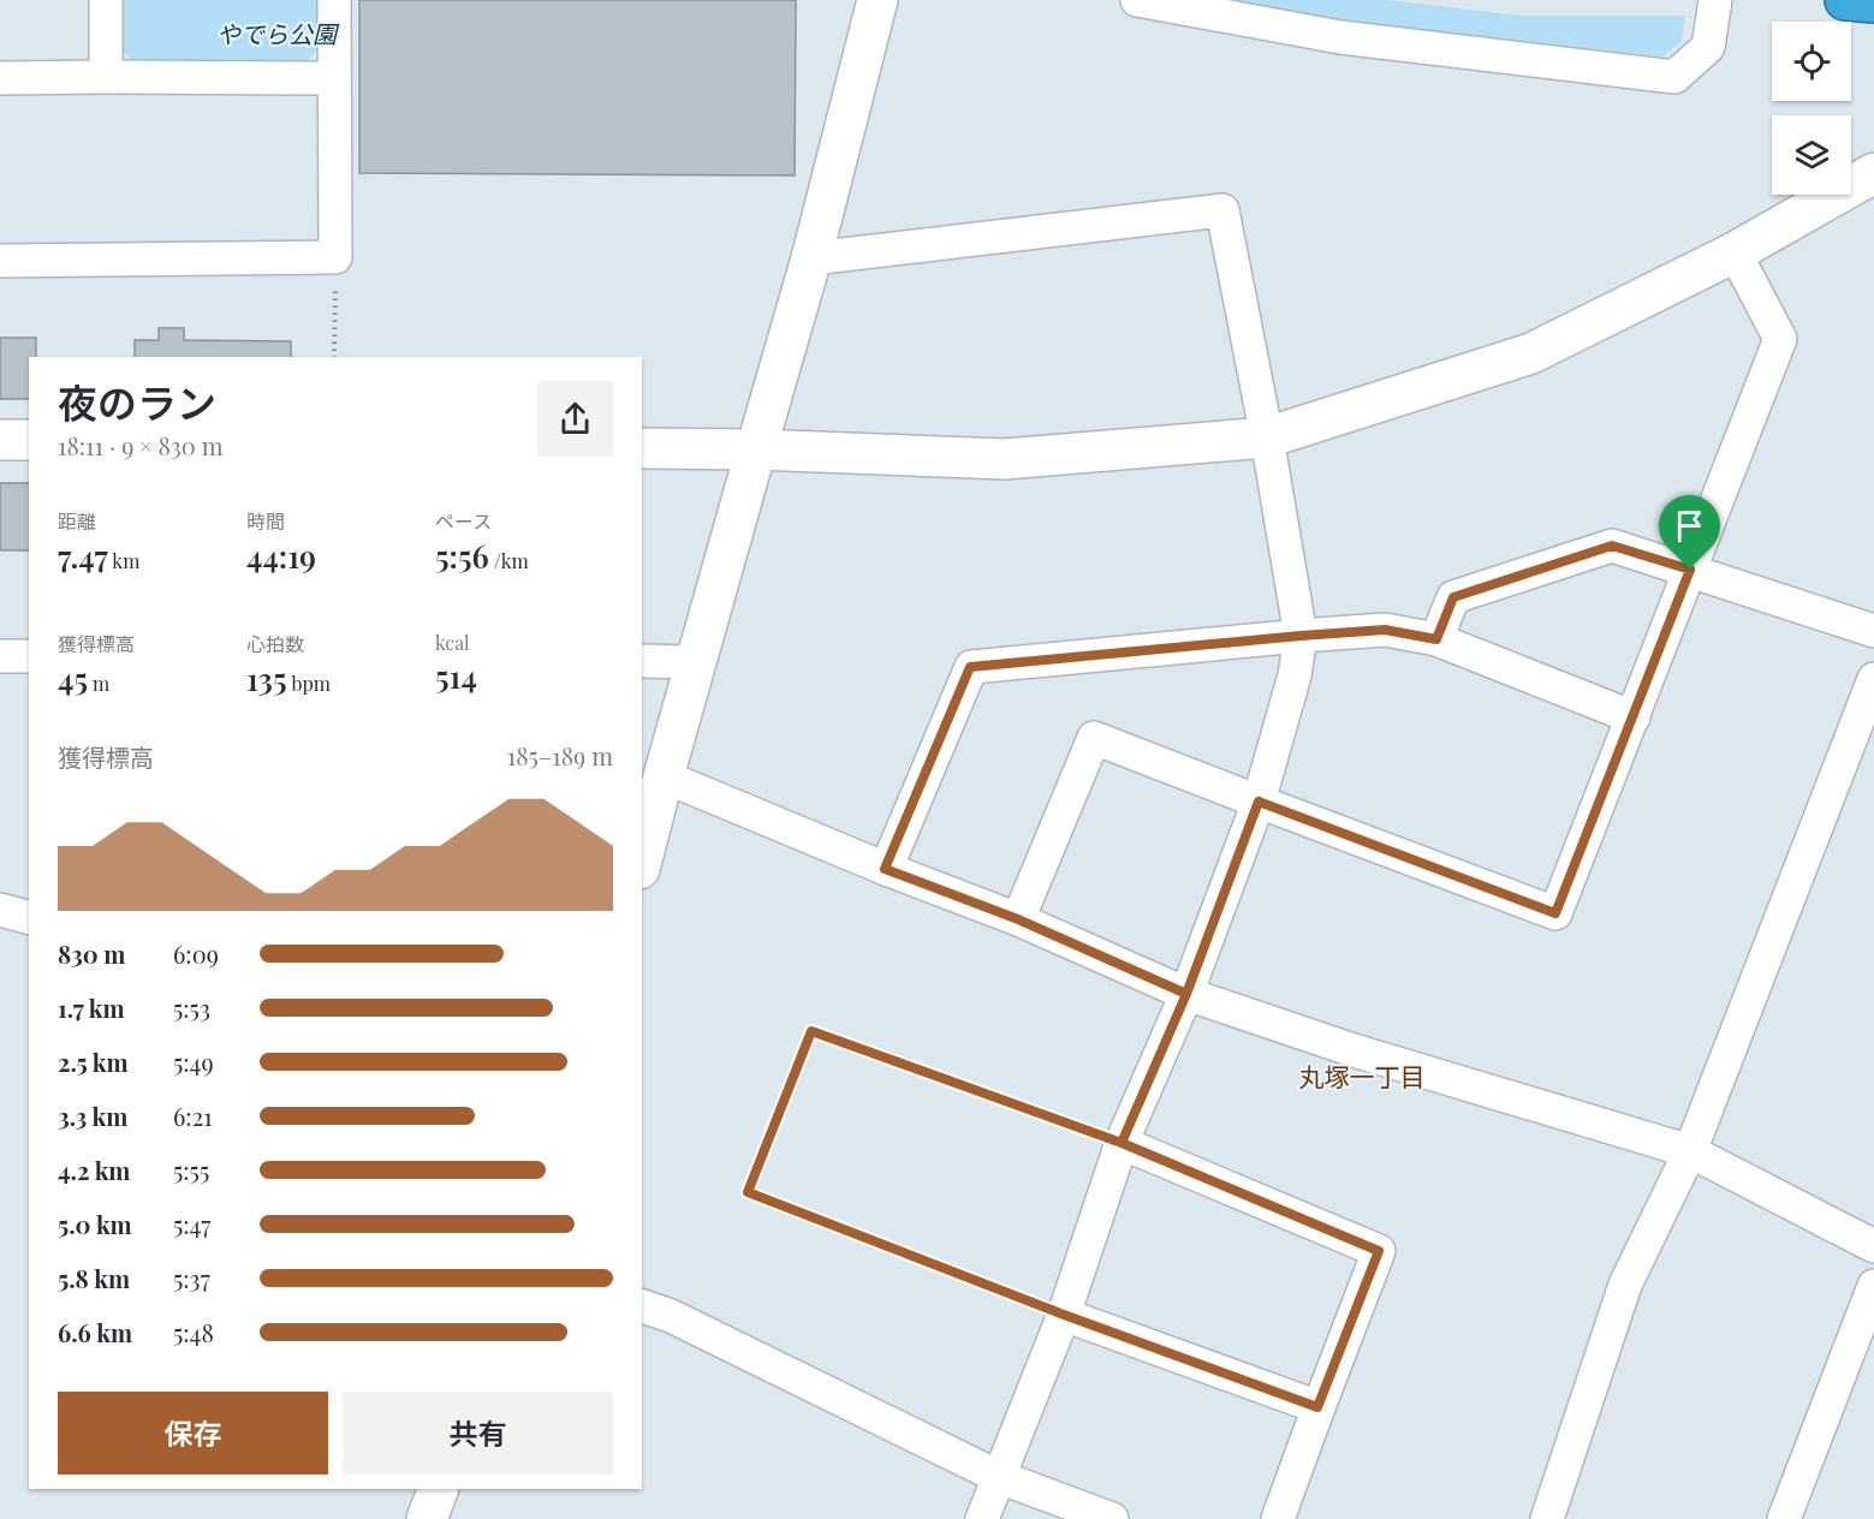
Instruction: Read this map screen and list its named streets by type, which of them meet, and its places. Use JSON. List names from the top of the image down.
{
  "districts": ["丸塚一丁目"],
  "parks": ["やでら公園"],
  "page": {
    "heading": ["夜のラン", "18:11 · 9 × 830 m"],
    "stats": [
      ["距離", "7.47 km"],
      ["時間", "44:19"],
      ["ペース", "5:56 /km"],
      ["獲得標高", "45 m"],
      ["心拍数", "135 bpm"],
      ["kcal", "514"]
    ],
    "chart": ["獲得標高", "185–189 m"],
    "list": [
      {
        "name": "830 m",
        "note": "6:09"
      },
      {
        "name": "1.7 km",
        "note": "5:53"
      },
      {
        "name": "2.5 km",
        "note": "5:49"
      },
      {
        "name": "3.3 km",
        "note": "6:21"
      },
      {
        "name": "4.2 km",
        "note": "5:55"
      },
      {
        "name": "5.0 km",
        "note": "5:47"
      },
      {
        "name": "5.8 km",
        "note": "5:37"
      },
      {
        "name": "6.6 km",
        "note": "5:48"
      }
    ],
    "buttons": ["保存", "共有"]
  }
}
